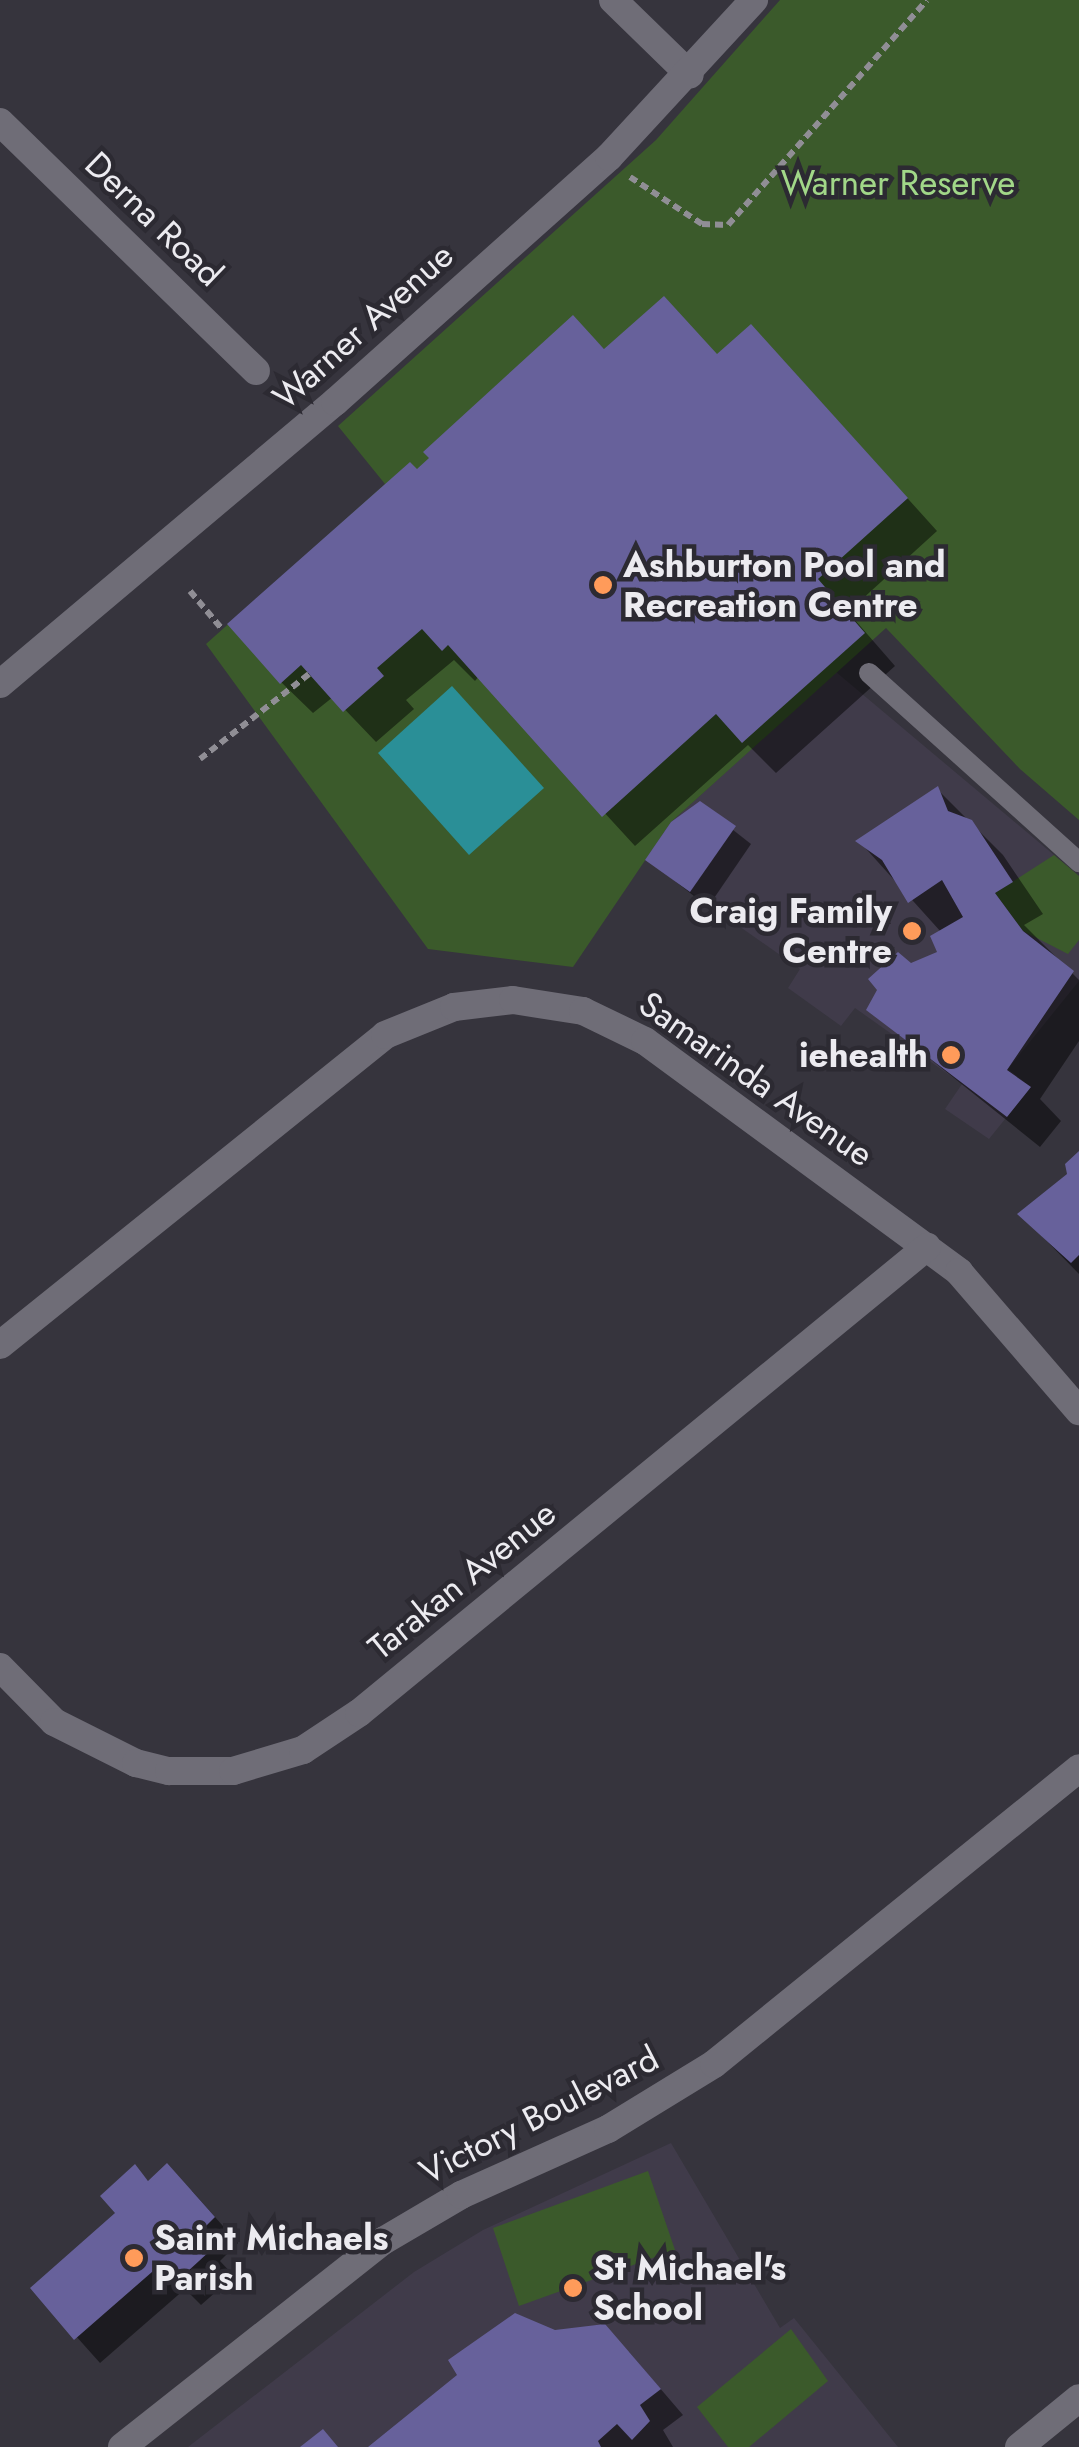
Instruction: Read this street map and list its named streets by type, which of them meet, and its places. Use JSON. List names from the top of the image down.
{
  "streets": {
    "street": [
      "Derna Road",
      "Warner Avenue",
      "Samarinda Avenue",
      "Tarakan Avenue",
      "Victory Boulevard"
    ]
  },
  "crossings": [
    ["Samarinda Avenue", "Tarakan Avenue"]
  ],
  "parks": ["Warner Reserve"],
  "places": [
    "Ashburton Pool and Recreation Centre",
    "Craig Family Centre",
    "iehealth",
    "Saint Michaels Parish",
    "St Michael's School"
  ]
}
